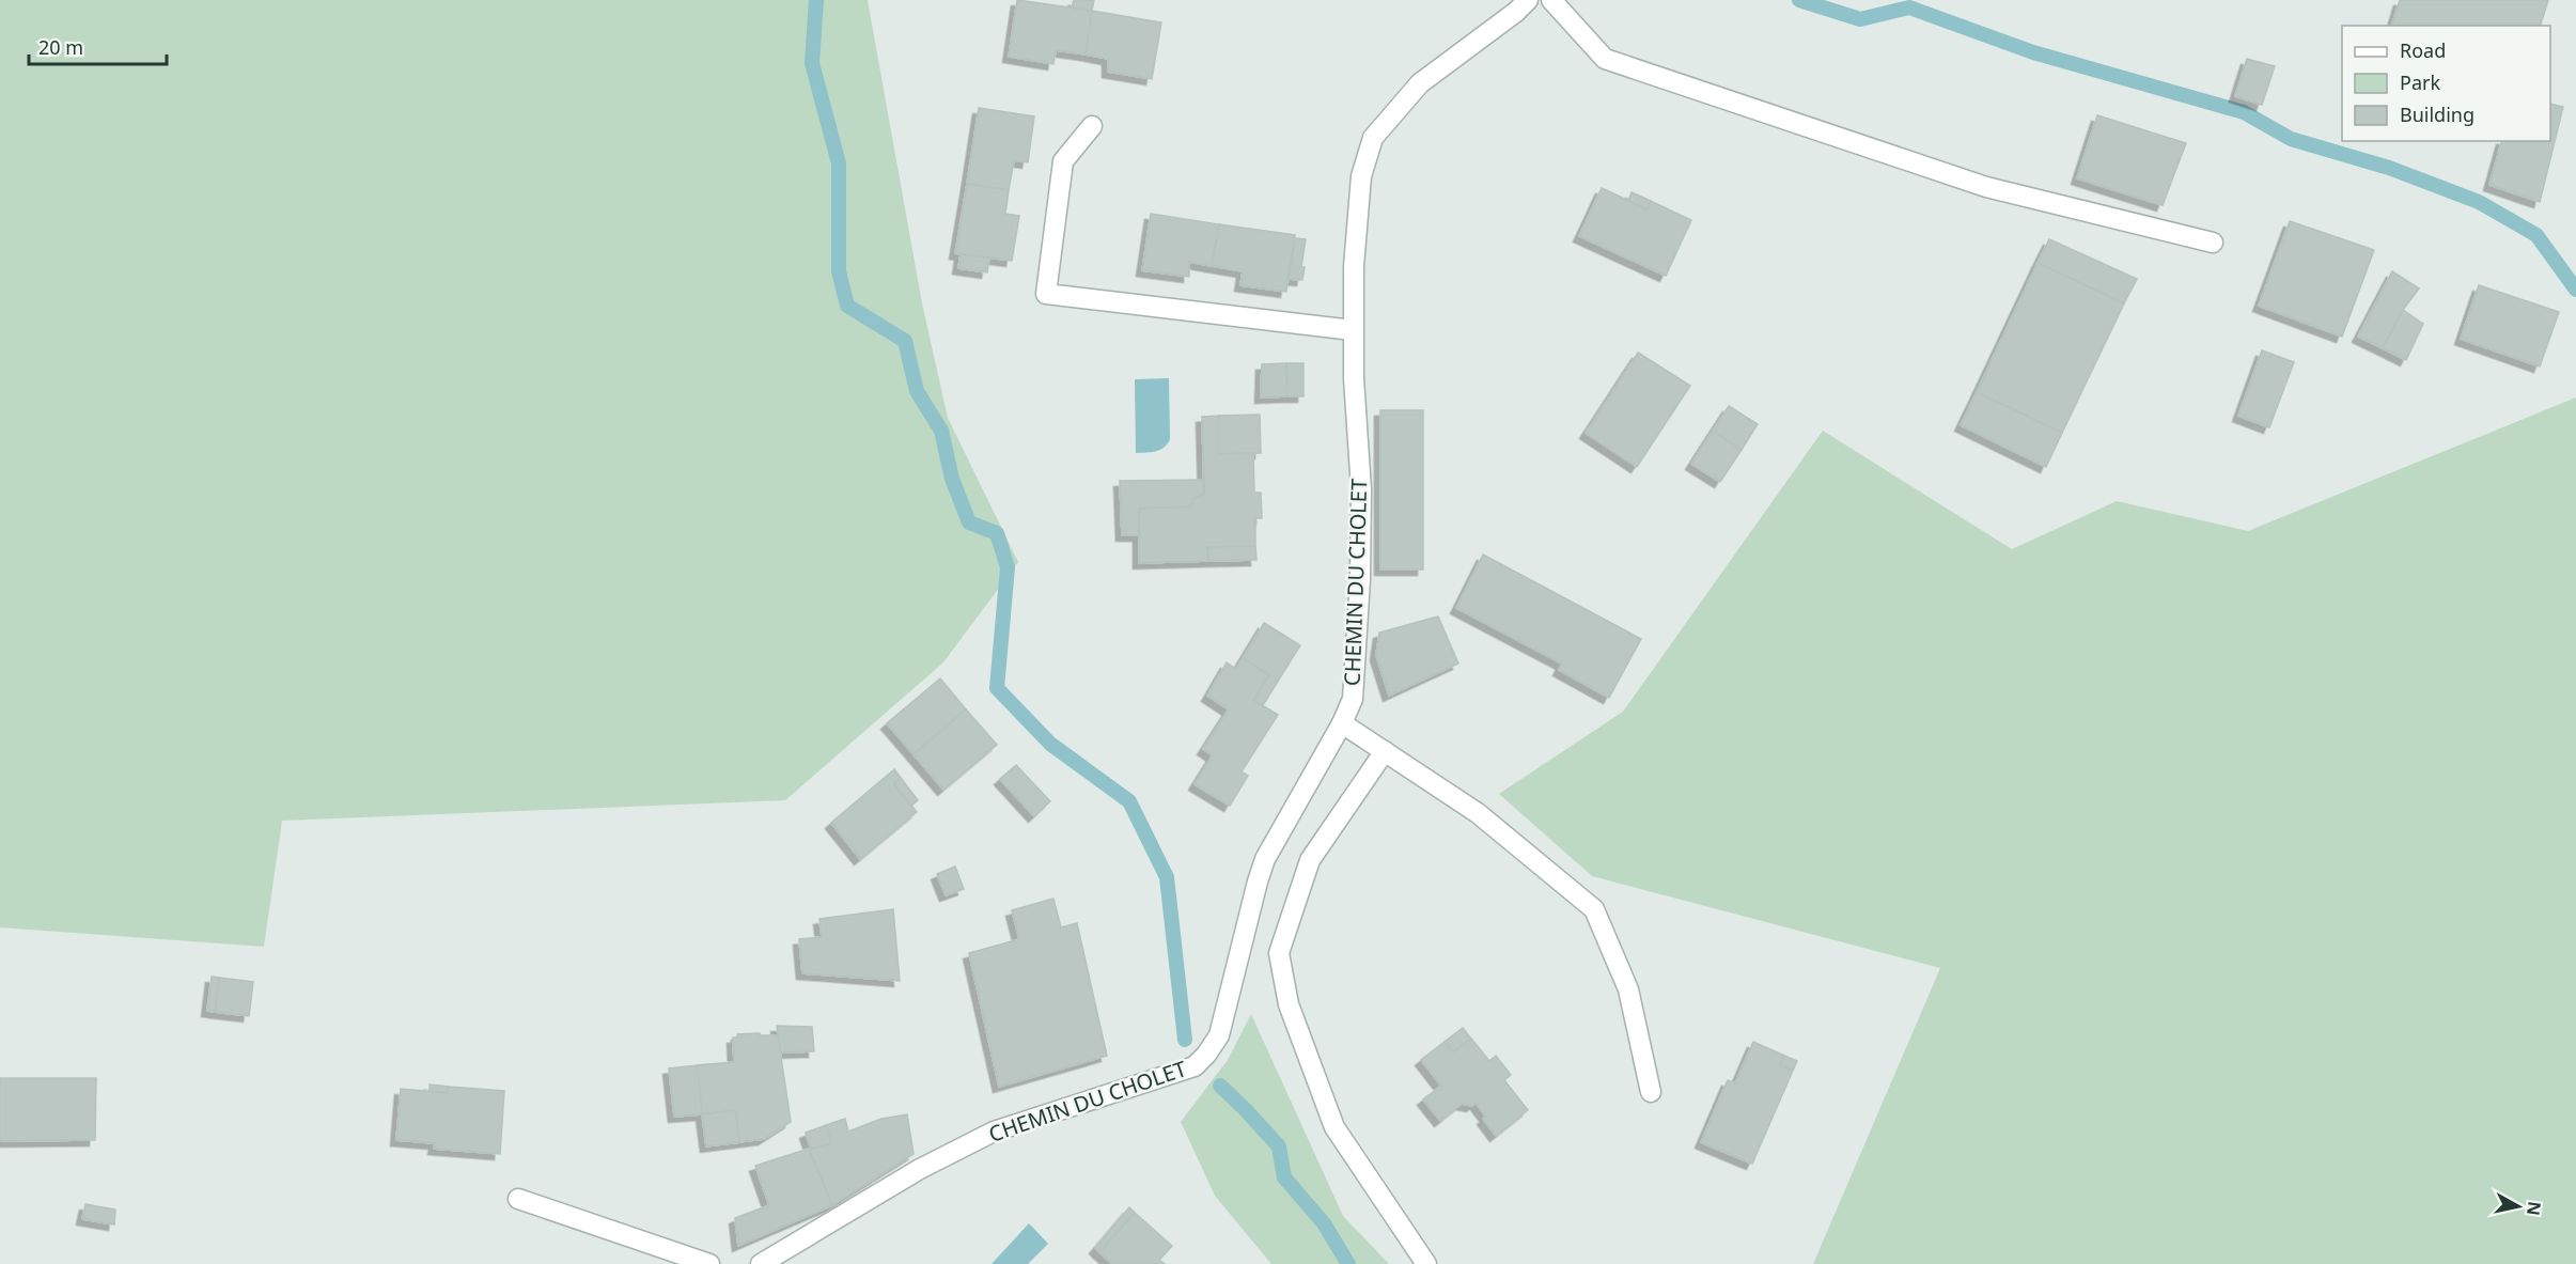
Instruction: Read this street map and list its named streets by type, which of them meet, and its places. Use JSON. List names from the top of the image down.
{
  "streets": {
    "street": ["CHEMIN DU CHOLET"]
  },
  "legend": ["Road", "Park", "Building"],
  "scale_bar": "20 m",
  "north": "right"
}
